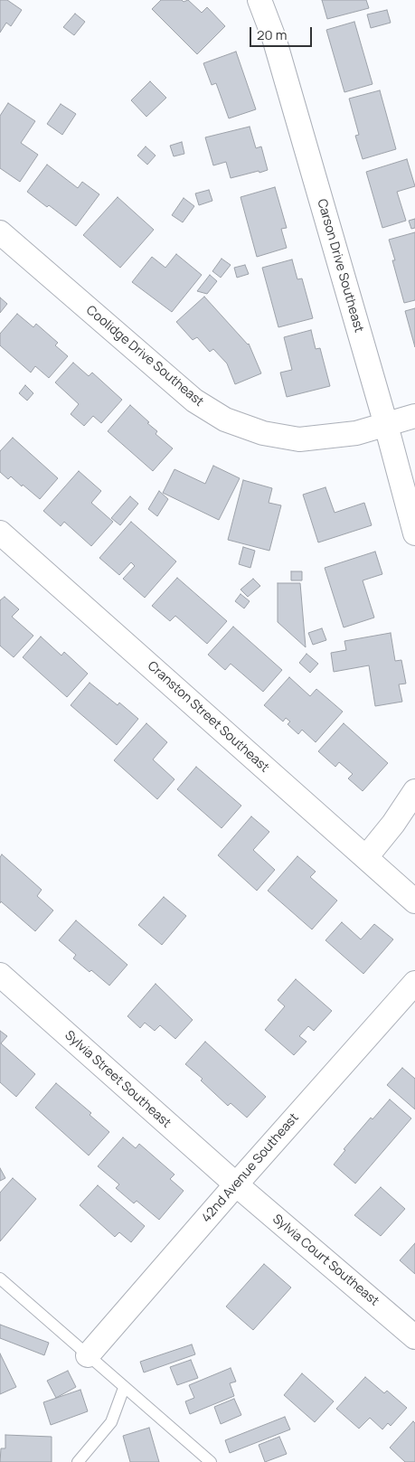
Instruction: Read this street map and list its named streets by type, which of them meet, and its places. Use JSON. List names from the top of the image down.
{
  "streets": {
    "street": [
      "Carson Drive Southeast",
      "Coolidge Drive Southeast",
      "Cranston Street Southeast",
      "Sylvia Street Southeast",
      "42nd Avenue Southeast",
      "Sylvia Court Southeast"
    ]
  },
  "crossings": [
    ["Carson Drive Southeast", "Coolidge Drive Southeast"],
    ["Sylvia Street Southeast", "42nd Avenue Southeast"],
    ["Sylvia Street Southeast", "Sylvia Court Southeast"],
    ["42nd Avenue Southeast", "Sylvia Court Southeast"]
  ],
  "scale_bar": "20 m"
}
